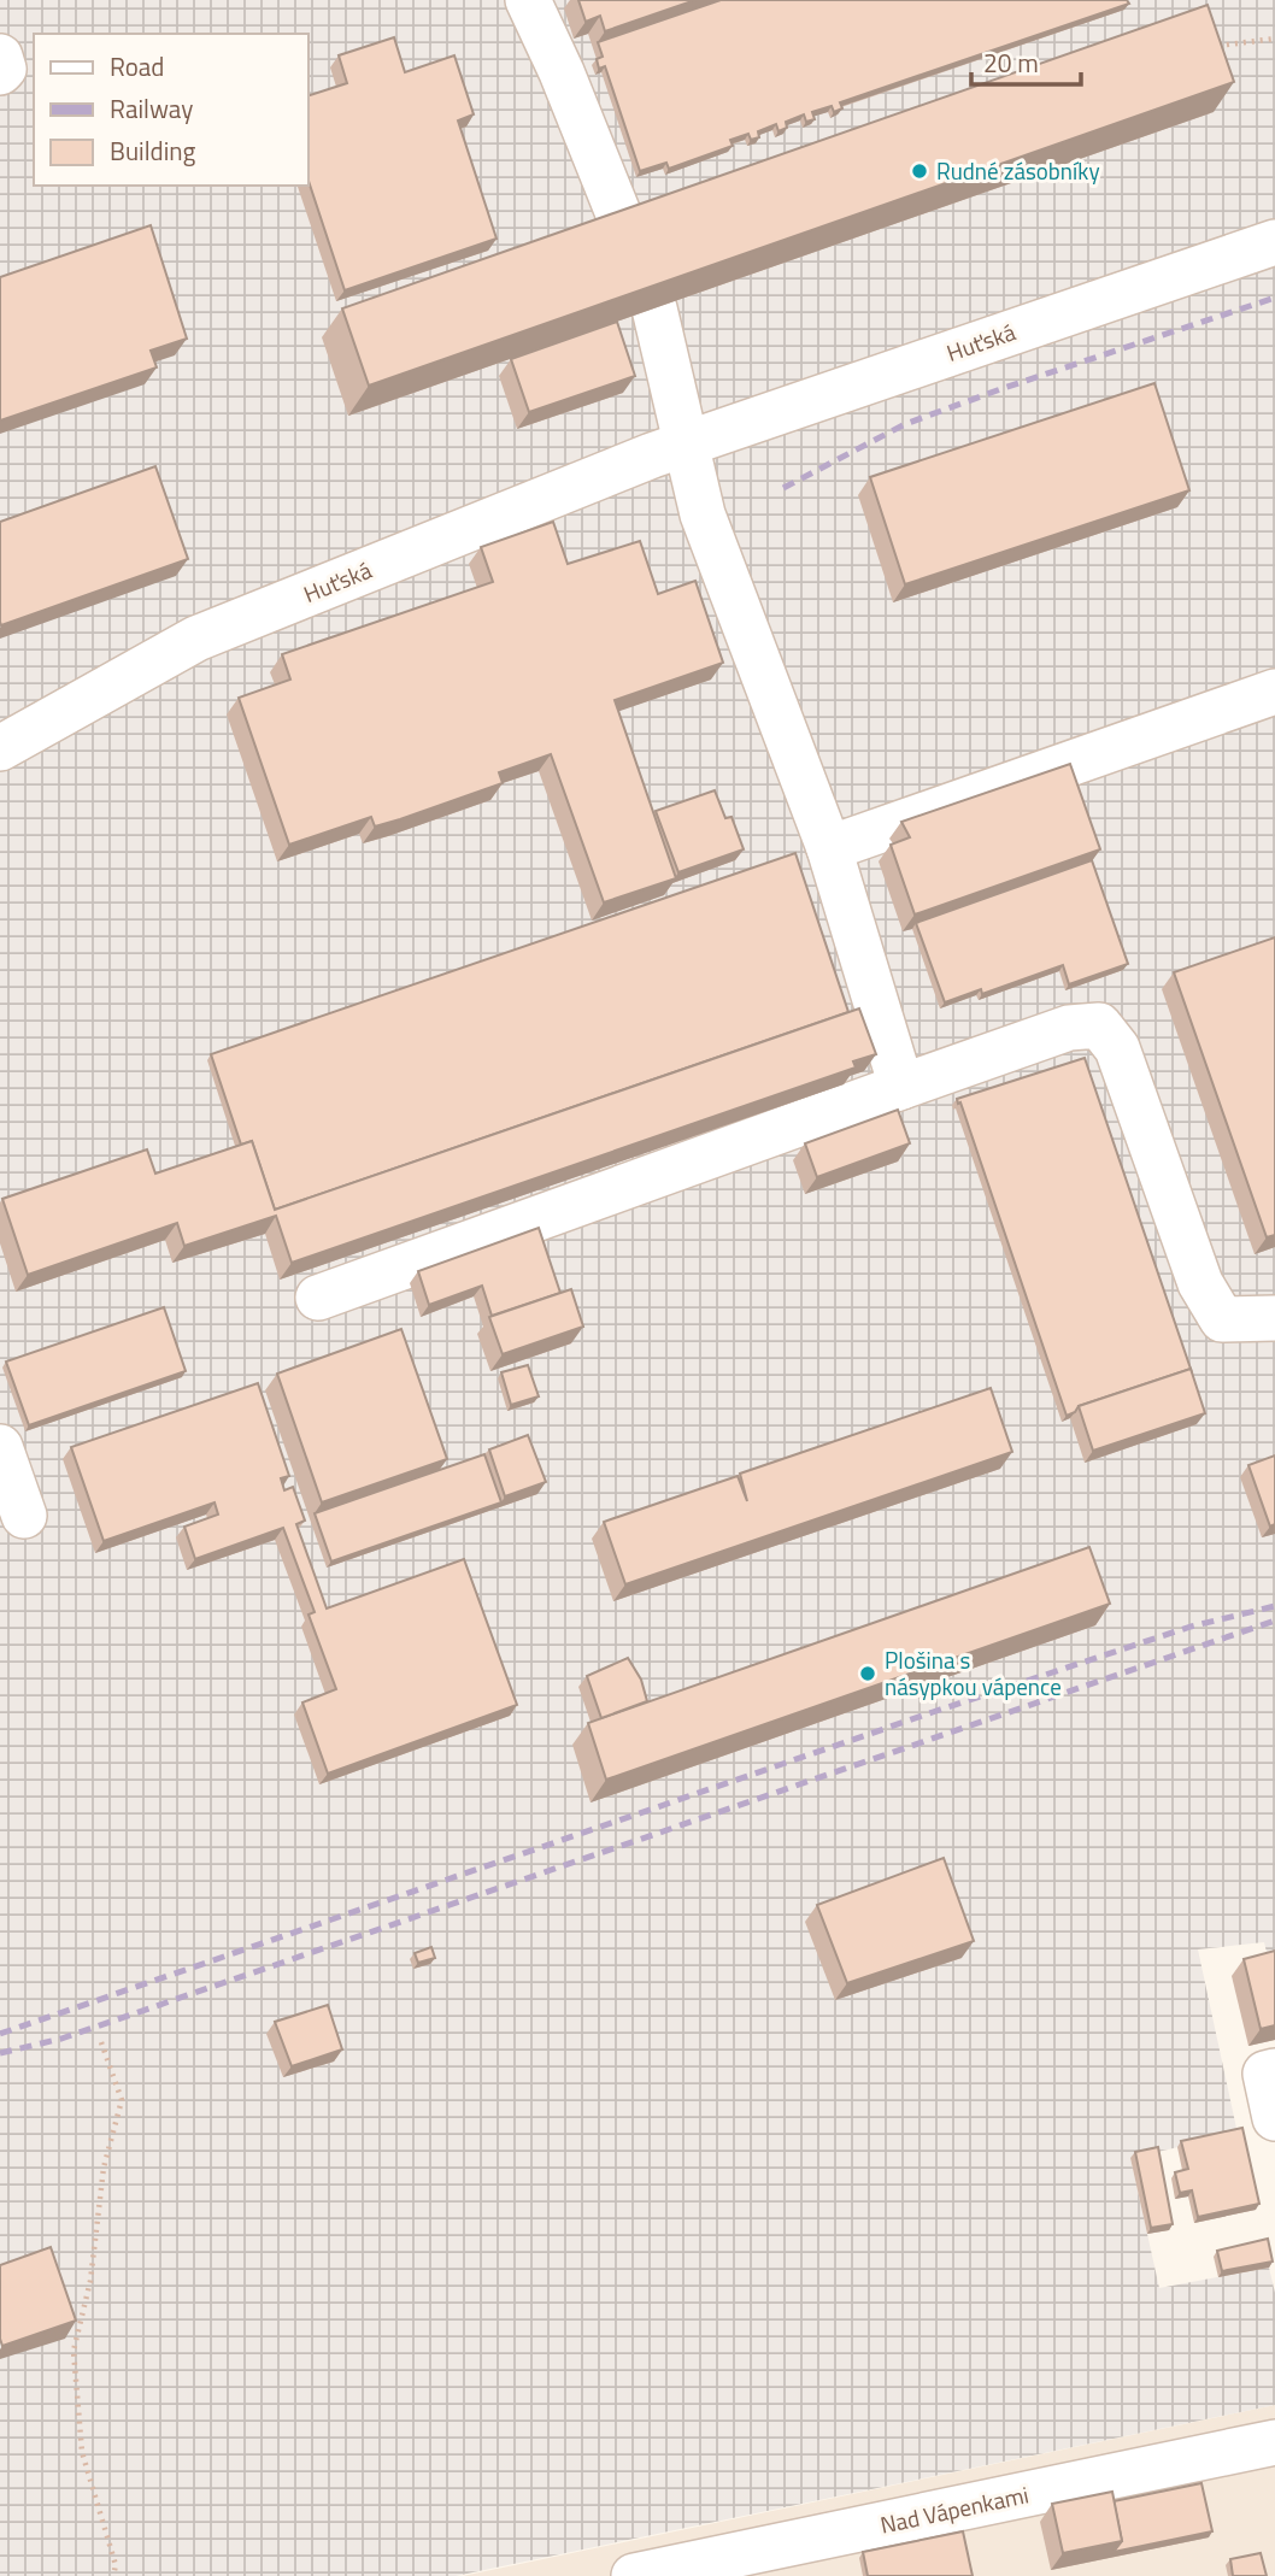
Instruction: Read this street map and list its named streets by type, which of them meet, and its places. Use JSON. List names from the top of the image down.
{
  "streets": {
    "street": ["Huťská", "Nad Vápenkami"]
  },
  "places": ["Rudné zásobníky", "Plošina s násypkou vápence"],
  "legend": ["Road", "Railway", "Building"],
  "scale_bar": "20 m"
}
